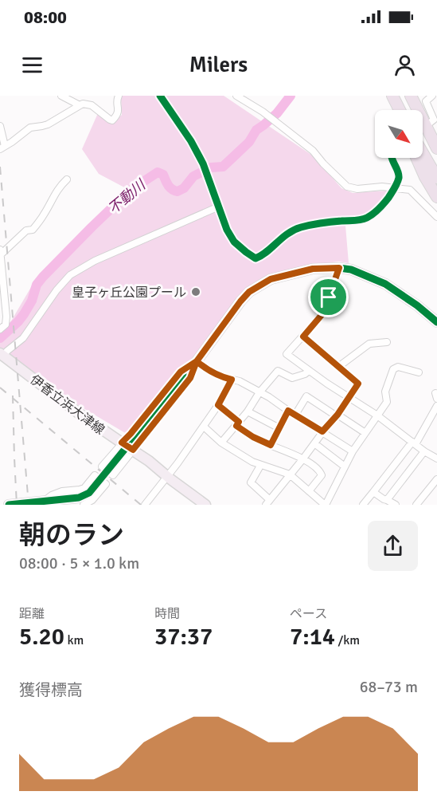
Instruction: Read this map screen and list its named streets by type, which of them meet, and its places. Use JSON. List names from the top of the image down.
{
  "streets": {
    "main road": ["伊香立浜大津線"]
  },
  "water": ["不動川"],
  "places": ["皇子ヶ丘公園プール"],
  "north": "bottom right",
  "page": {
    "status": "08:00",
    "header": "Milers",
    "heading": ["朝のラン", "08:00 · 5 × 1.0 km"],
    "stats": [
      ["距離", "5.20 km"],
      ["時間", "37:37"],
      ["ペース", "7:14 /km"]
    ],
    "chart": ["獲得標高", "68–73 m"]
  }
}
